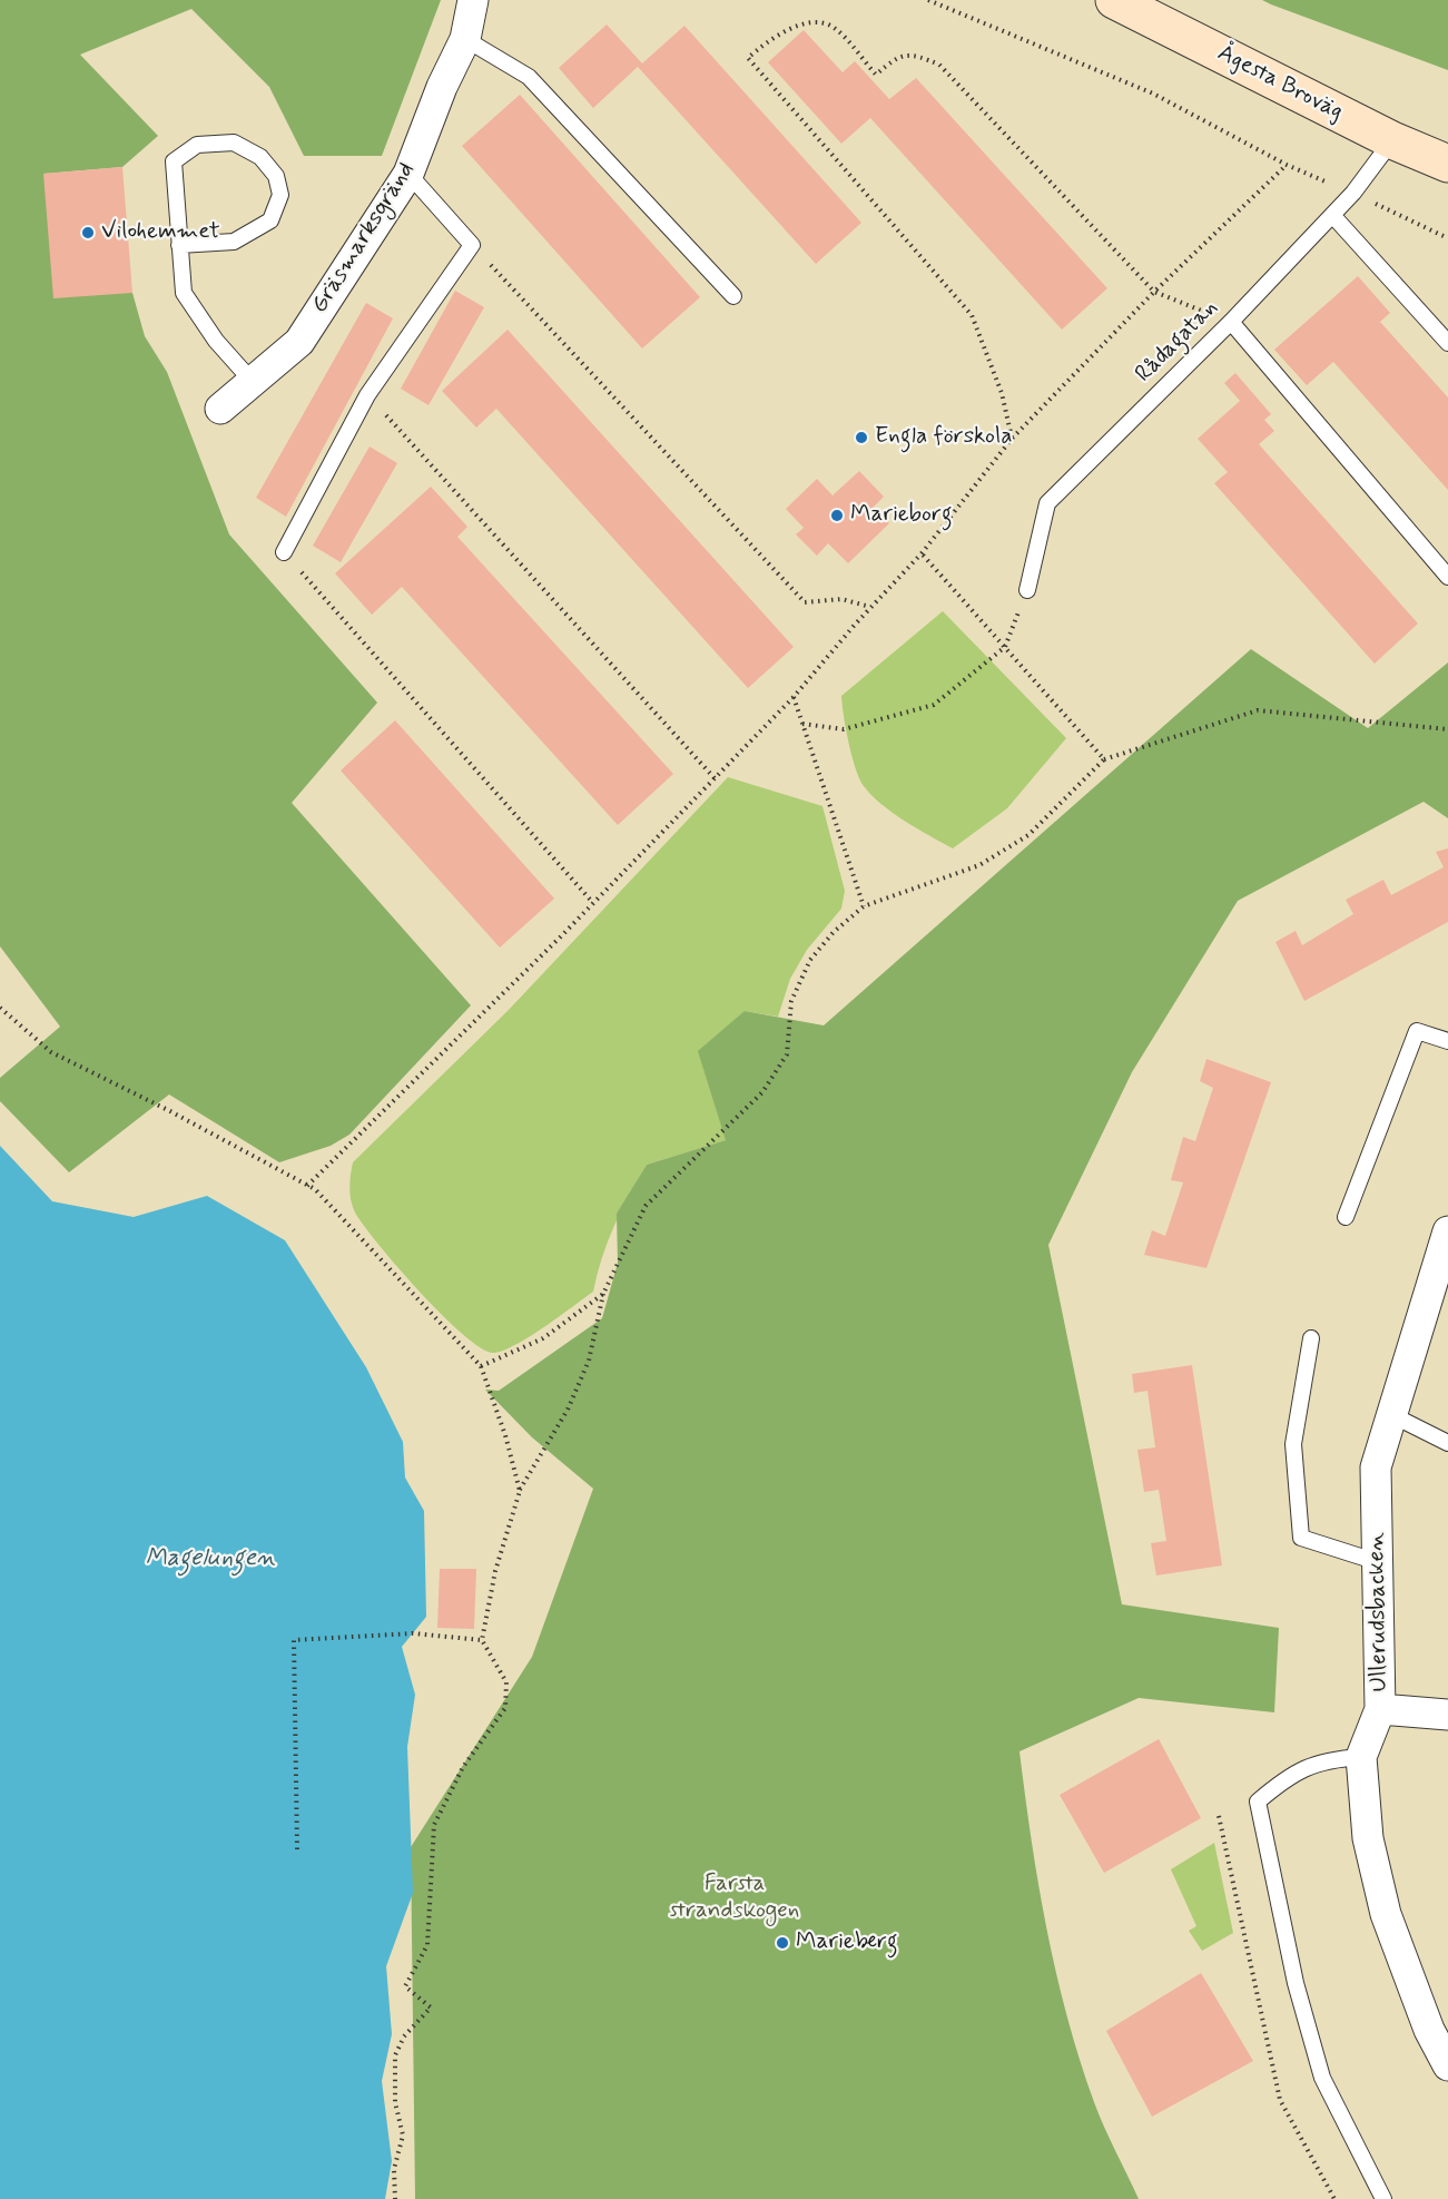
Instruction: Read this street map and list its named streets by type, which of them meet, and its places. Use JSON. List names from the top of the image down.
{
  "streets": {
    "main road": ["Ågesta Broväg"],
    "street": ["Gräsmarksgränd", "Ullerudsbacken"],
    "lane": ["Rådagatan"]
  },
  "crossings": [
    ["Ågesta Broväg", "Rådagatan"]
  ],
  "water": ["Magelungen"],
  "parks": ["Farsta strandskogen"],
  "places": [
    "Vilohemmet",
    "Engla förskola",
    "Marieborg",
    "Marieberg"
  ]
}
